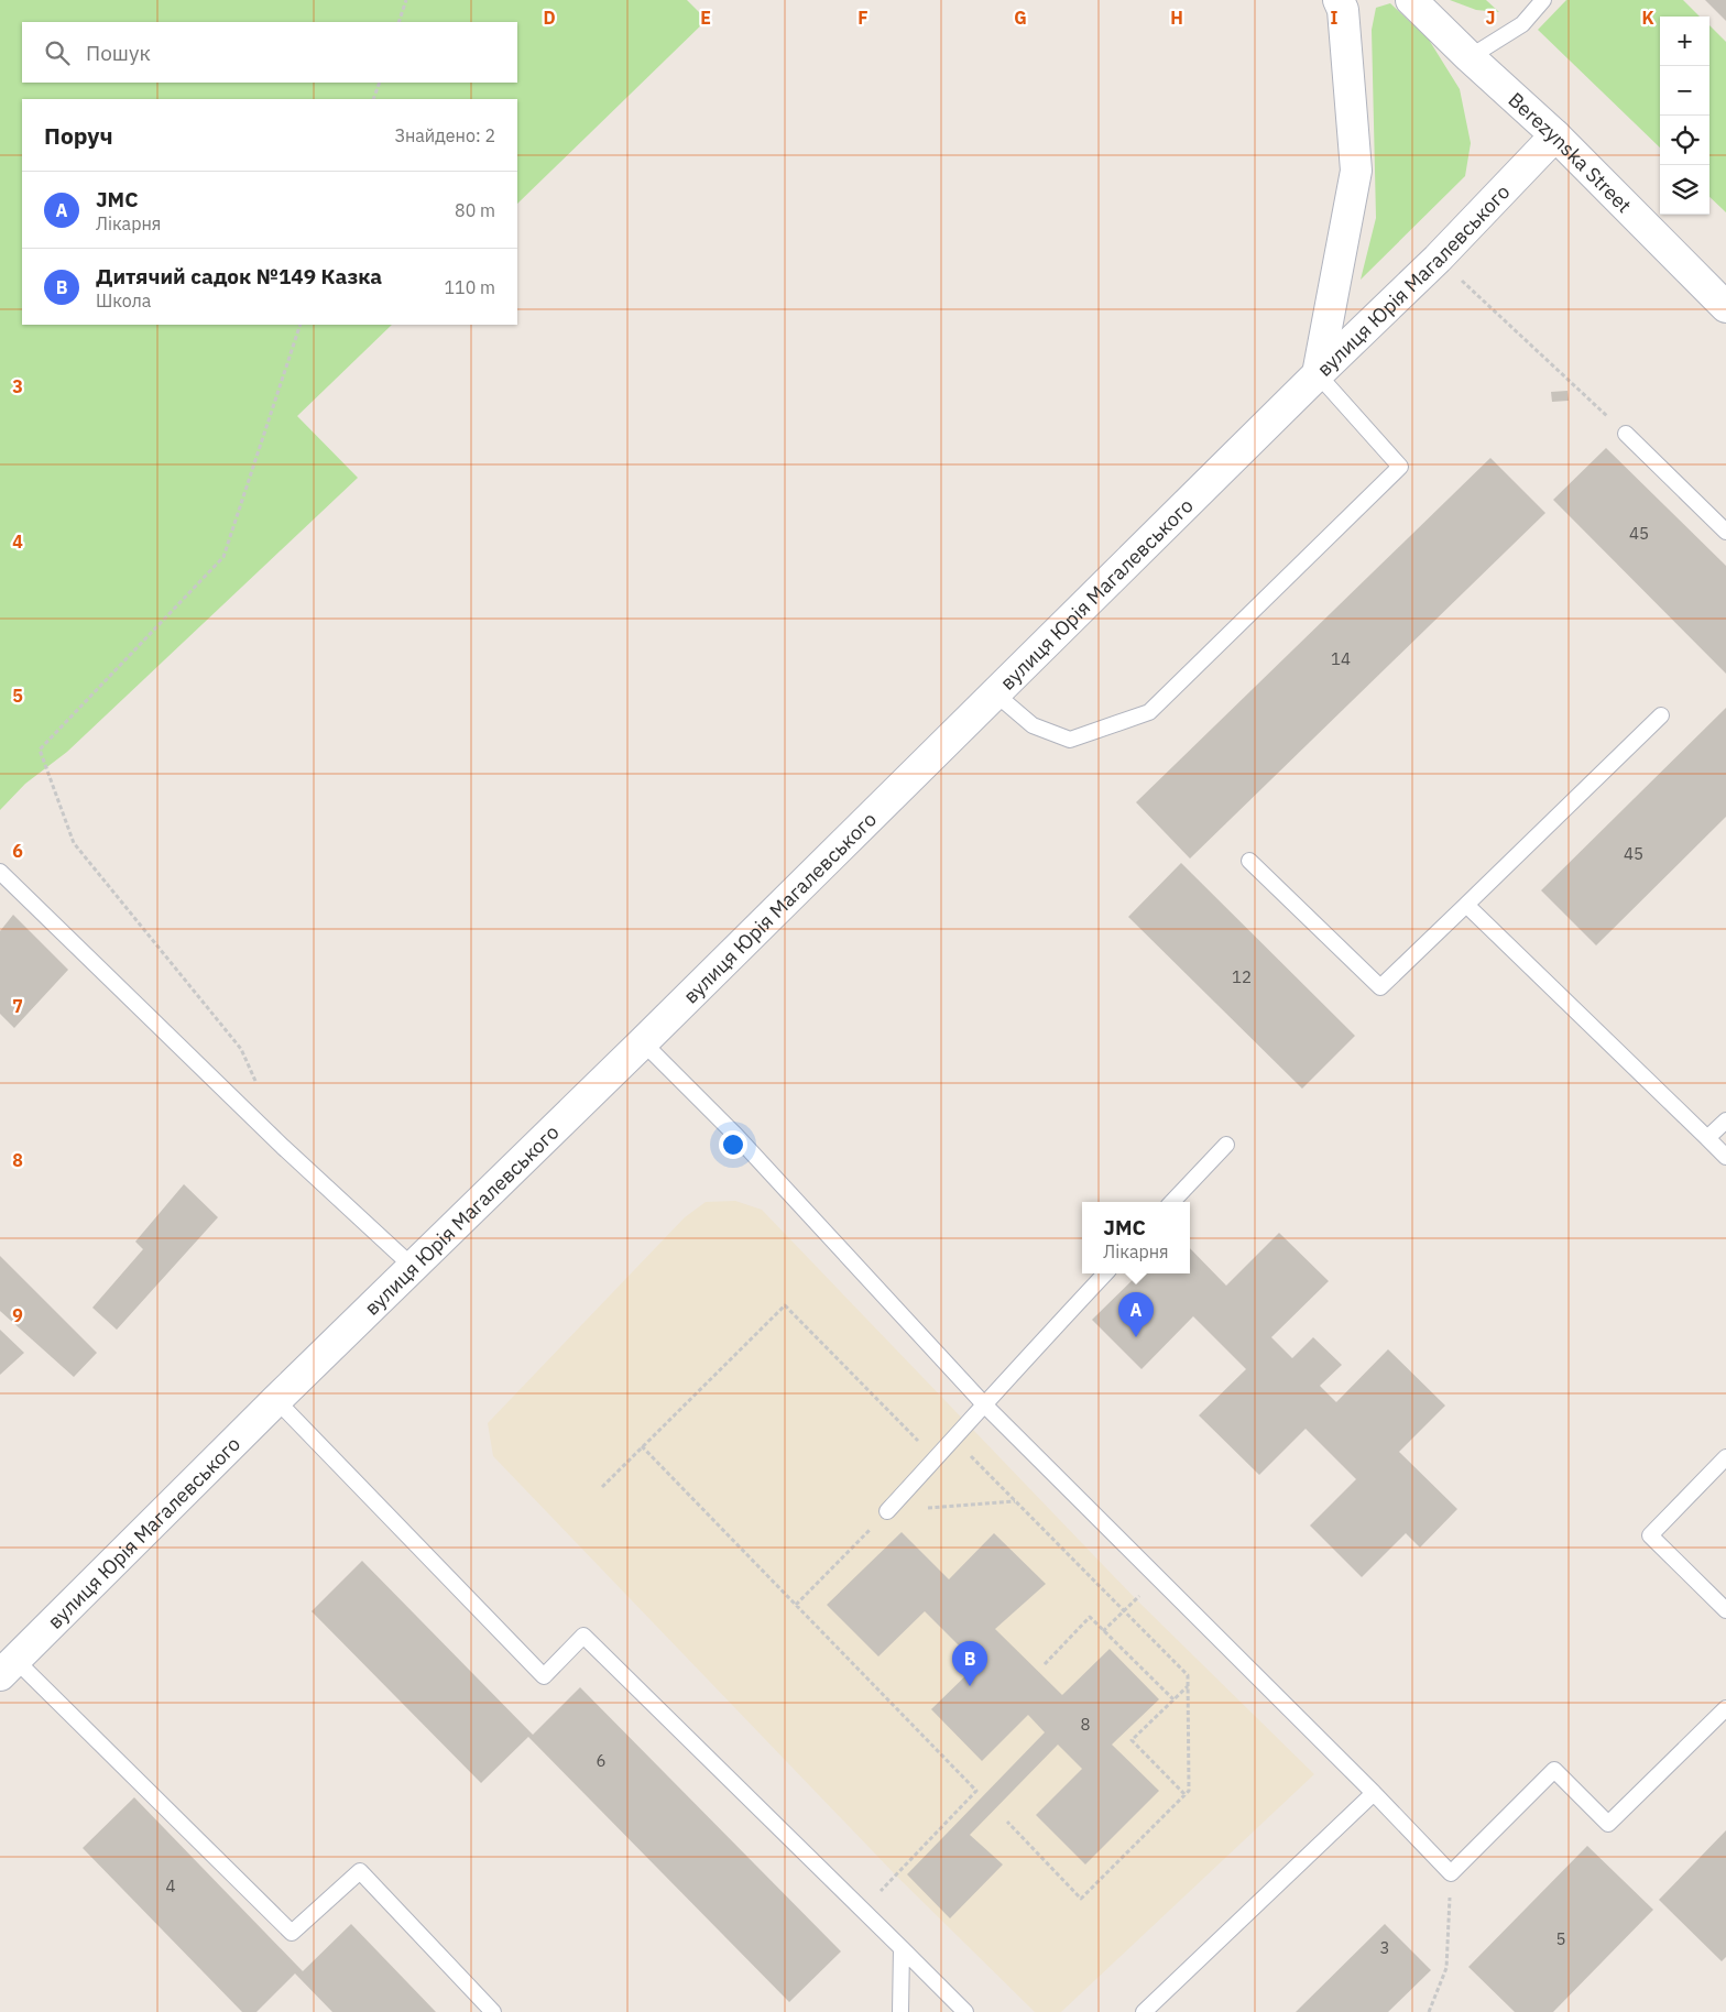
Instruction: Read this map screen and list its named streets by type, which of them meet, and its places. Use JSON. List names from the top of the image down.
{
  "streets": {
    "street": ["Berezynska Street", "вулиця Юрія Магалевського"]
  },
  "crossings": [
    ["Berezynska Street", "вулиця Юрія Магалевського"]
  ],
  "house_numbers": [
    "45",
    "14",
    "45",
    "12",
    "8",
    "6",
    "4",
    "5",
    "3"
  ],
  "page": {
    "map_buttons": ["+", "−"],
    "search": "Пошук",
    "heading": ["Поруч", "Знайдено: 2"],
    "list": [
      {
        "mark": "A",
        "name": "JMC",
        "note": "Лікарня",
        "value": "80 m"
      },
      {
        "mark": "B",
        "name": "Дитячий садок №149 Казка",
        "note": "Школа",
        "value": "110 m"
      }
    ],
    "popup": ["JMC", "Лікарня"],
    "pins": ["A", "B"]
  },
  "grid": {
    "columns": [
      "D",
      "E",
      "F",
      "G",
      "H",
      "I",
      "J",
      "K"
    ],
    "rows": [
      "3",
      "4",
      "5",
      "6",
      "7",
      "8",
      "9"
    ]
  }
}
